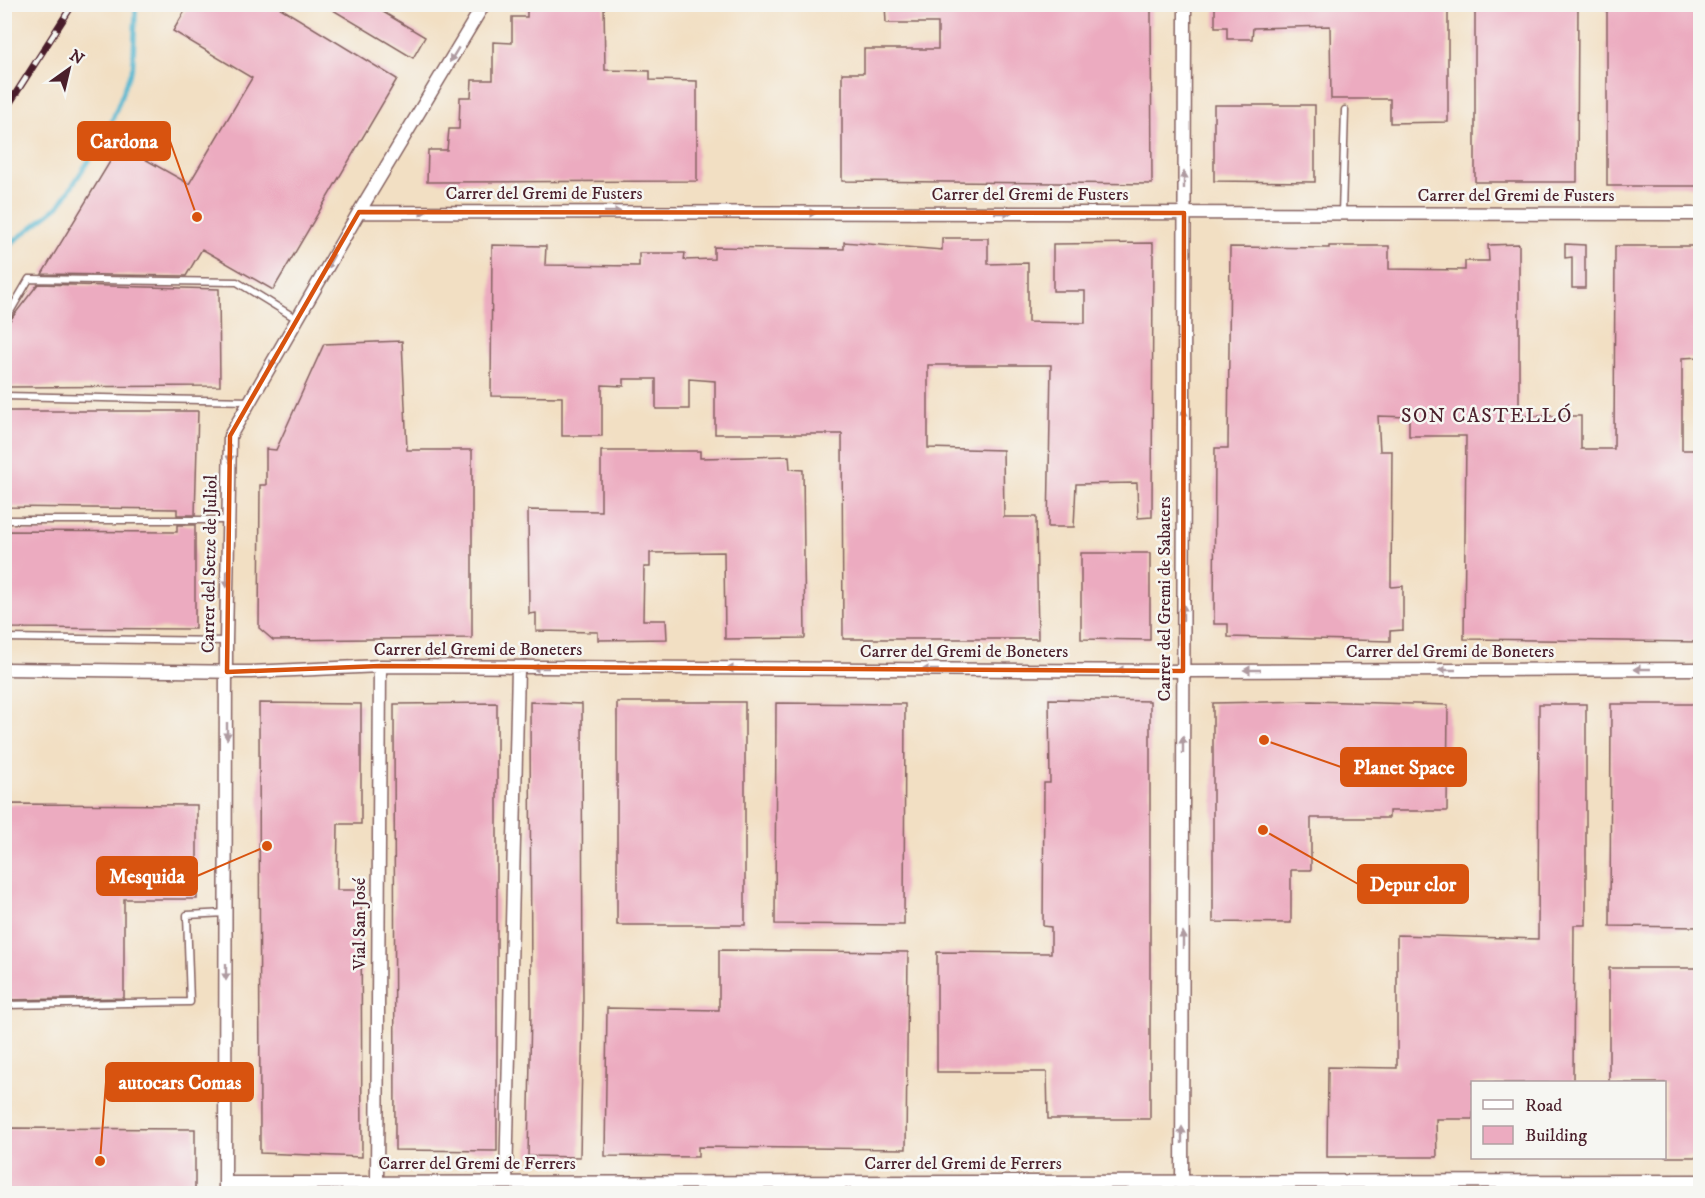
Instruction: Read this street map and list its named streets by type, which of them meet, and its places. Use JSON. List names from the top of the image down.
{
  "streets": {
    "street": [
      "Carrer del Gremi de Fusters",
      "Carrer del Setze de Juliol",
      "Carrer del Gremi de Sabaters",
      "Carrer del Gremi de Boneters",
      "Vial San José",
      "Carrer del Gremi de Ferrers"
    ]
  },
  "crossings": [
    ["Carrer del Gremi de Fusters", "Carrer del Setze de Juliol"],
    ["Carrer del Gremi de Fusters", "Carrer del Gremi de Sabaters"],
    ["Carrer del Setze de Juliol", "Carrer del Gremi de Boneters"],
    ["Carrer del Setze de Juliol", "Carrer del Gremi de Ferrers"],
    ["Carrer del Gremi de Sabaters", "Carrer del Gremi de Boneters"],
    ["Carrer del Gremi de Sabaters", "Carrer del Gremi de Ferrers"],
    ["Carrer del Gremi de Boneters", "Vial San José"],
    ["Vial San José", "Carrer del Gremi de Ferrers"]
  ],
  "one_way": [
    "Carrer del Gremi de Fusters",
    "Carrer del Setze de Juliol",
    "Carrer del Gremi de Sabaters",
    "Carrer del Gremi de Boneters"
  ],
  "districts": ["SON CASTELLÓ"],
  "places": [
    "Cardona",
    "Planet Space",
    "Depur clor",
    "Mesquida",
    "autocars Comas"
  ],
  "legend": ["Road", "Building"],
  "north": "top right"
}
